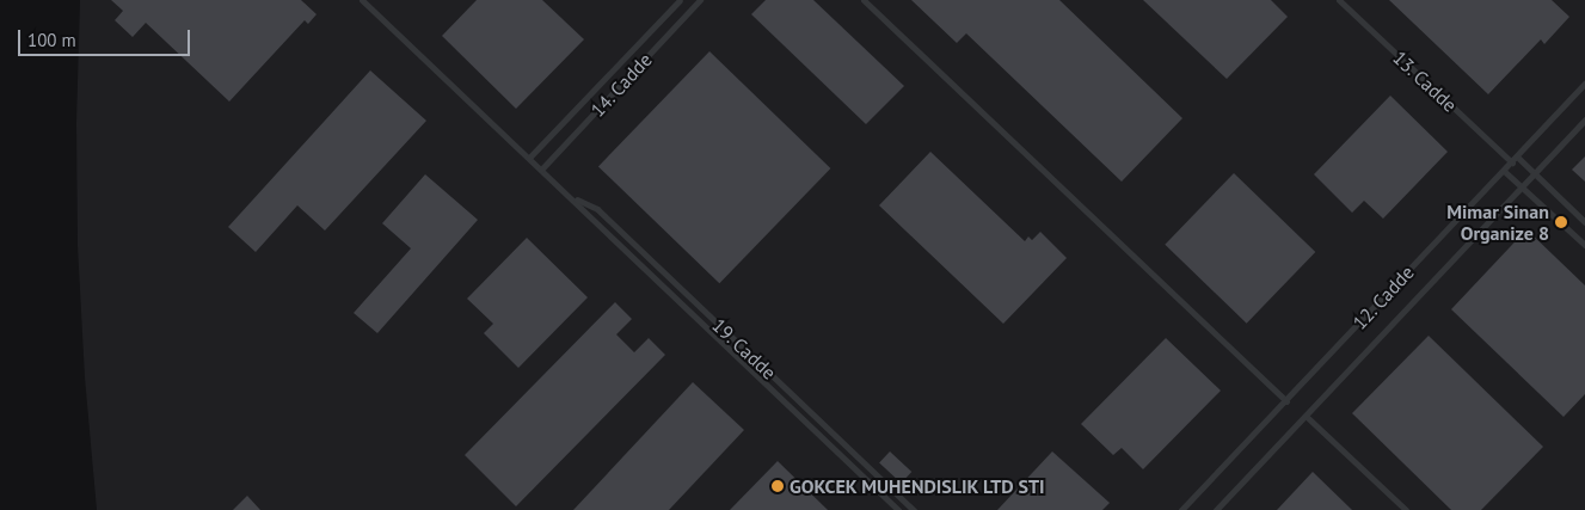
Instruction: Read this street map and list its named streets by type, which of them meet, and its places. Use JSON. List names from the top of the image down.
{
  "streets": {
    "lane": [
      "13. Cadde",
      "14. Cadde",
      "12. Cadde",
      "19. Cadde"
    ]
  },
  "crossings": [
    ["13. Cadde", "12. Cadde"],
    ["14. Cadde", "19. Cadde"]
  ],
  "places": ["Mimar Sinan Organize 8", "GOKCEK MUHENDISLIK LTD STI"],
  "scale_bar": "100 m"
}
